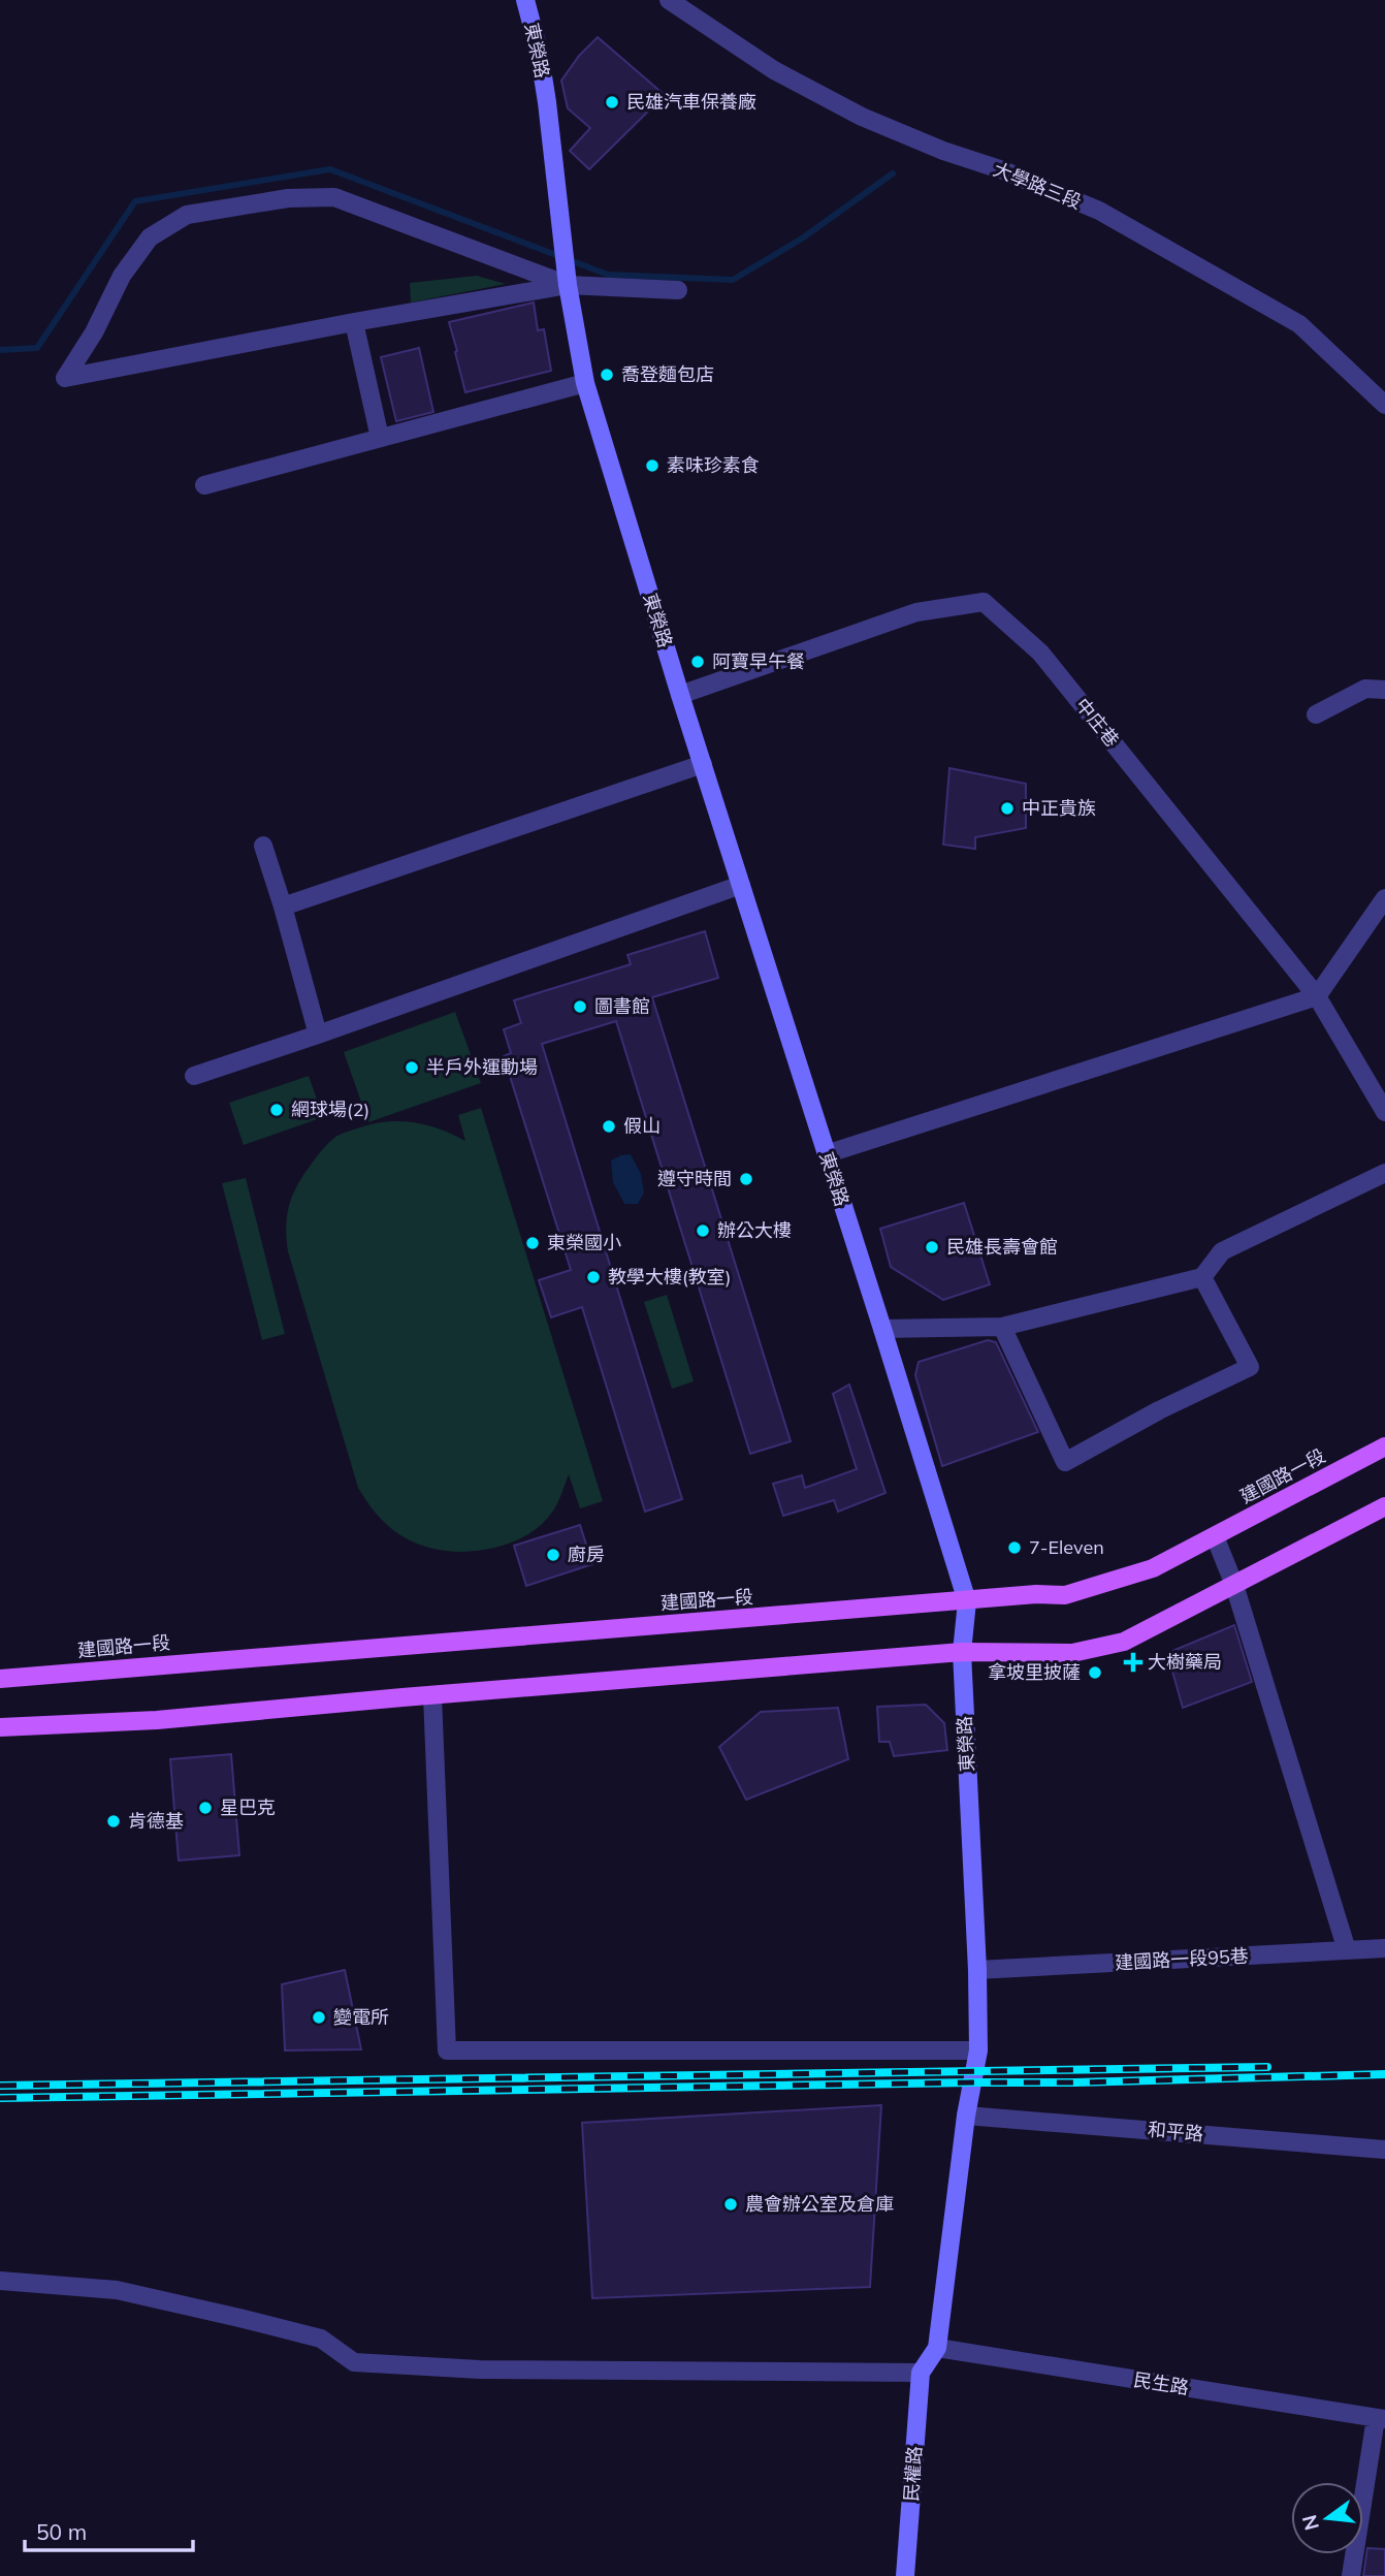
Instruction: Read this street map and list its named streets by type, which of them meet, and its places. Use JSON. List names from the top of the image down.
{
  "streets": {
    "main road": ["建國路一段"],
    "street": [
      "東榮路",
      "大學路三段",
      "中庄巷",
      "建國路一段95巷",
      "和平路",
      "民生路",
      "民權路"
    ]
  },
  "crossings": [
    ["東榮路", "中庄巷"],
    ["東榮路", "建國路一段"],
    ["東榮路", "建國路一段95巷"],
    ["東榮路", "和平路"],
    ["東榮路", "民生路"],
    ["東榮路", "民權路"]
  ],
  "places": {
    "other": [
      "民雄汽車保養廠",
      "喬登麵包店",
      "素味珍素食",
      "阿寶早午餐",
      "中正貴族",
      "圖書館",
      "半戶外運動場",
      "網球場(2)",
      "假山",
      "遵守時間",
      "辦公大樓",
      "東榮國小",
      "民雄長壽會館",
      "教學大樓(教室)",
      "7-Eleven",
      "廚房",
      "拿坡里披薩",
      "星巴克",
      "肯德基",
      "變電所",
      "農會辦公室及倉庫"
    ],
    "health": ["大樹藥局"]
  },
  "scale_bar": "50 m",
  "north": "left"
}
